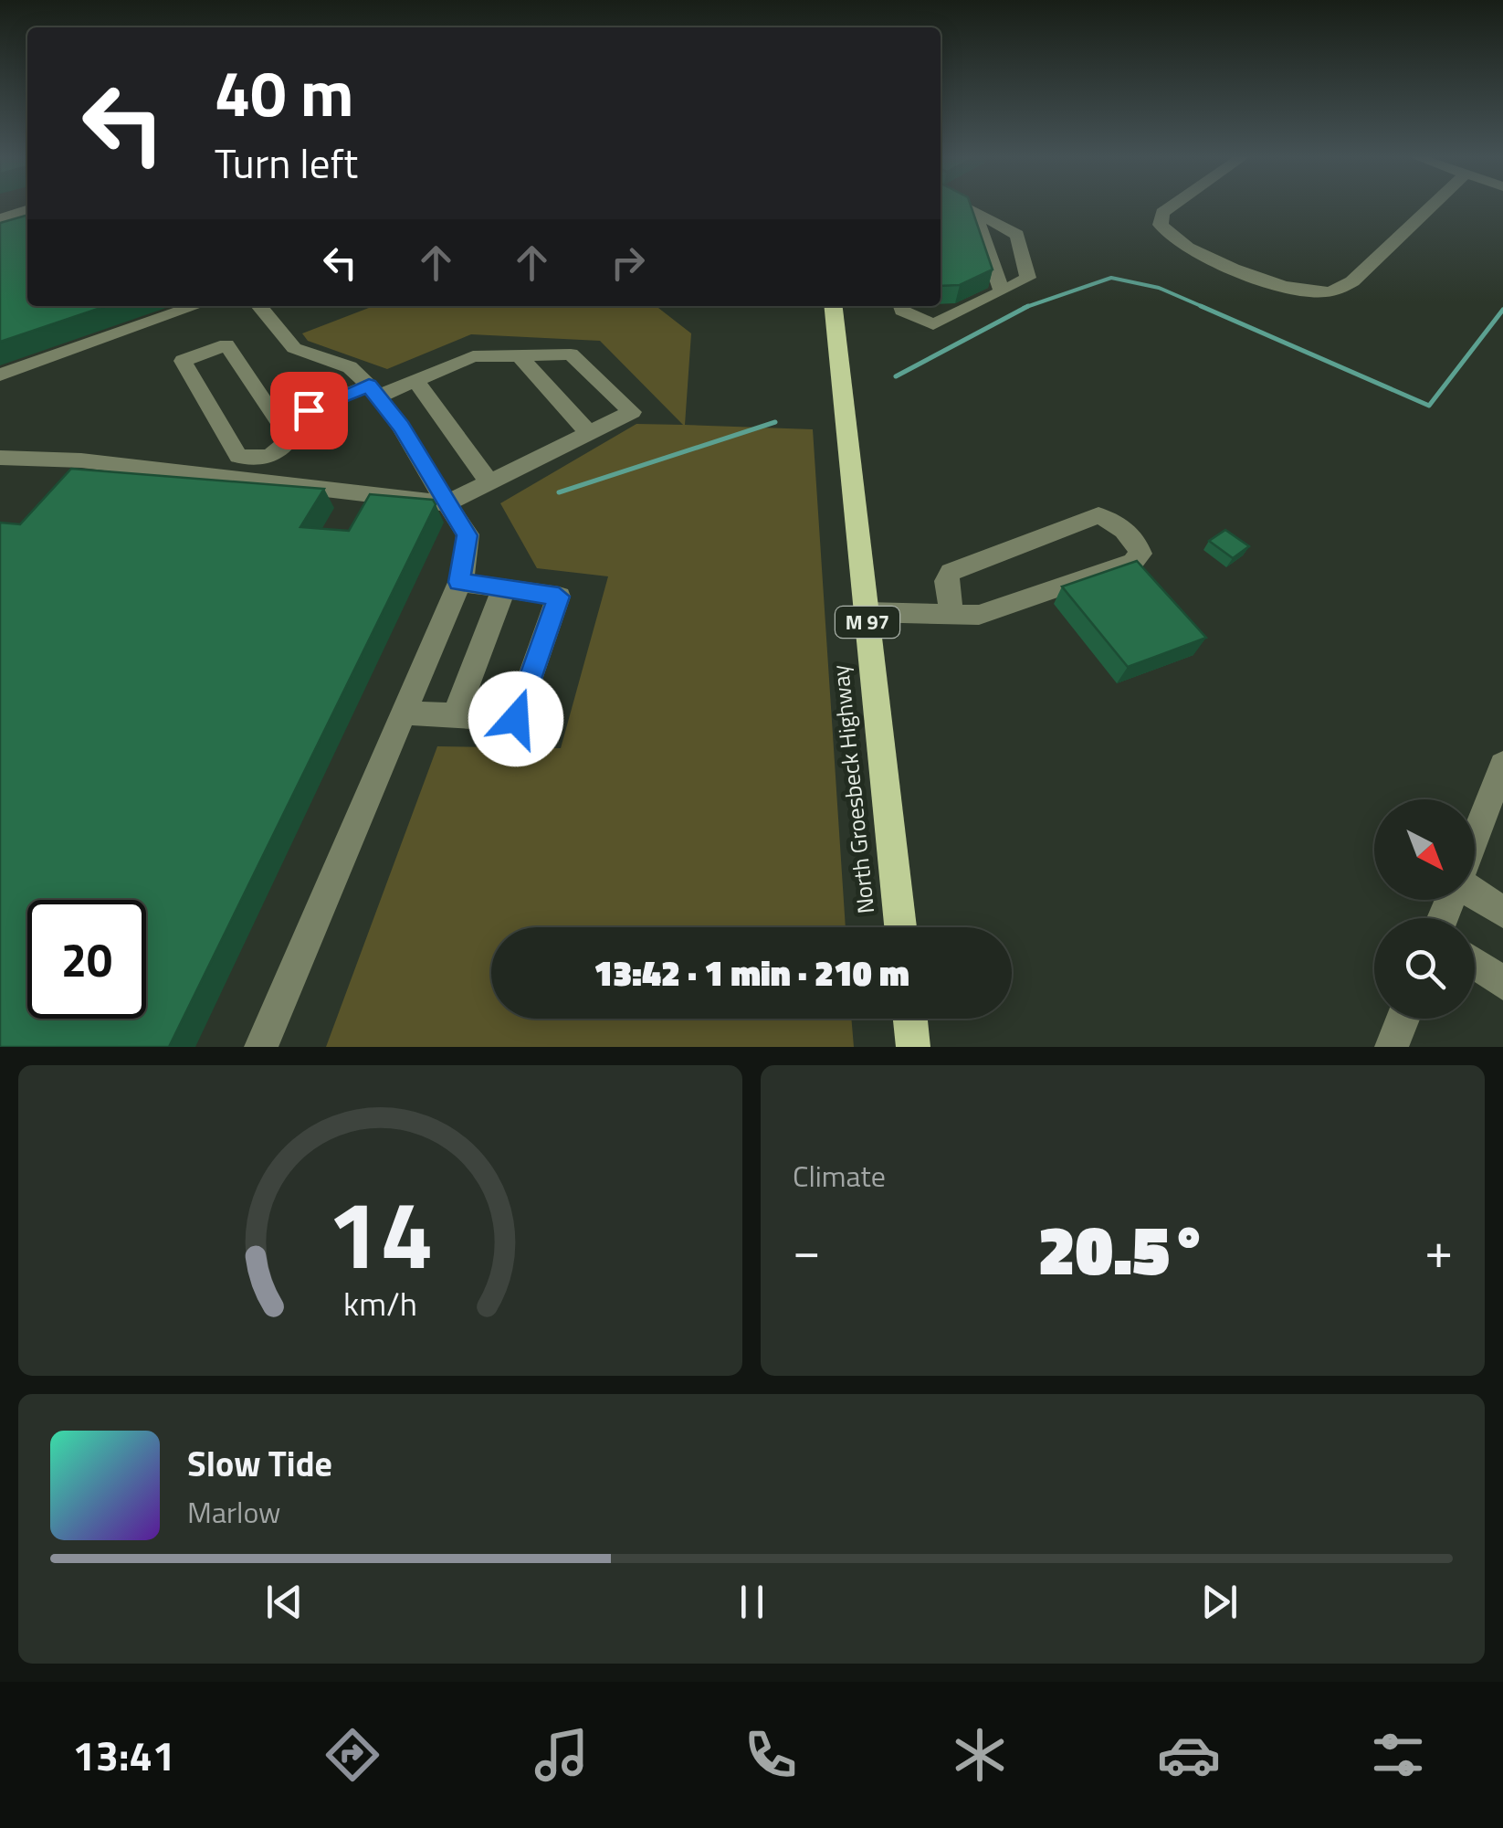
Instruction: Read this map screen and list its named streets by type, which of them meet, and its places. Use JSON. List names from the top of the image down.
{
  "streets": {
    "main road": ["M 97", "North Groesbeck Highway"]
  },
  "north": "bottom right",
  "page": {
    "turn": ["40 m", "Turn left"],
    "limit": "20",
    "trip": "13:42 · 1 min · 210 m",
    "tile": "Climate",
    "heat": ["−", "20.5°", "+"],
    "song": ["Slow Tide", "Marlow"],
    "tabs": "13:41",
    "gauge": ["14", "km/h"]
  }
}
